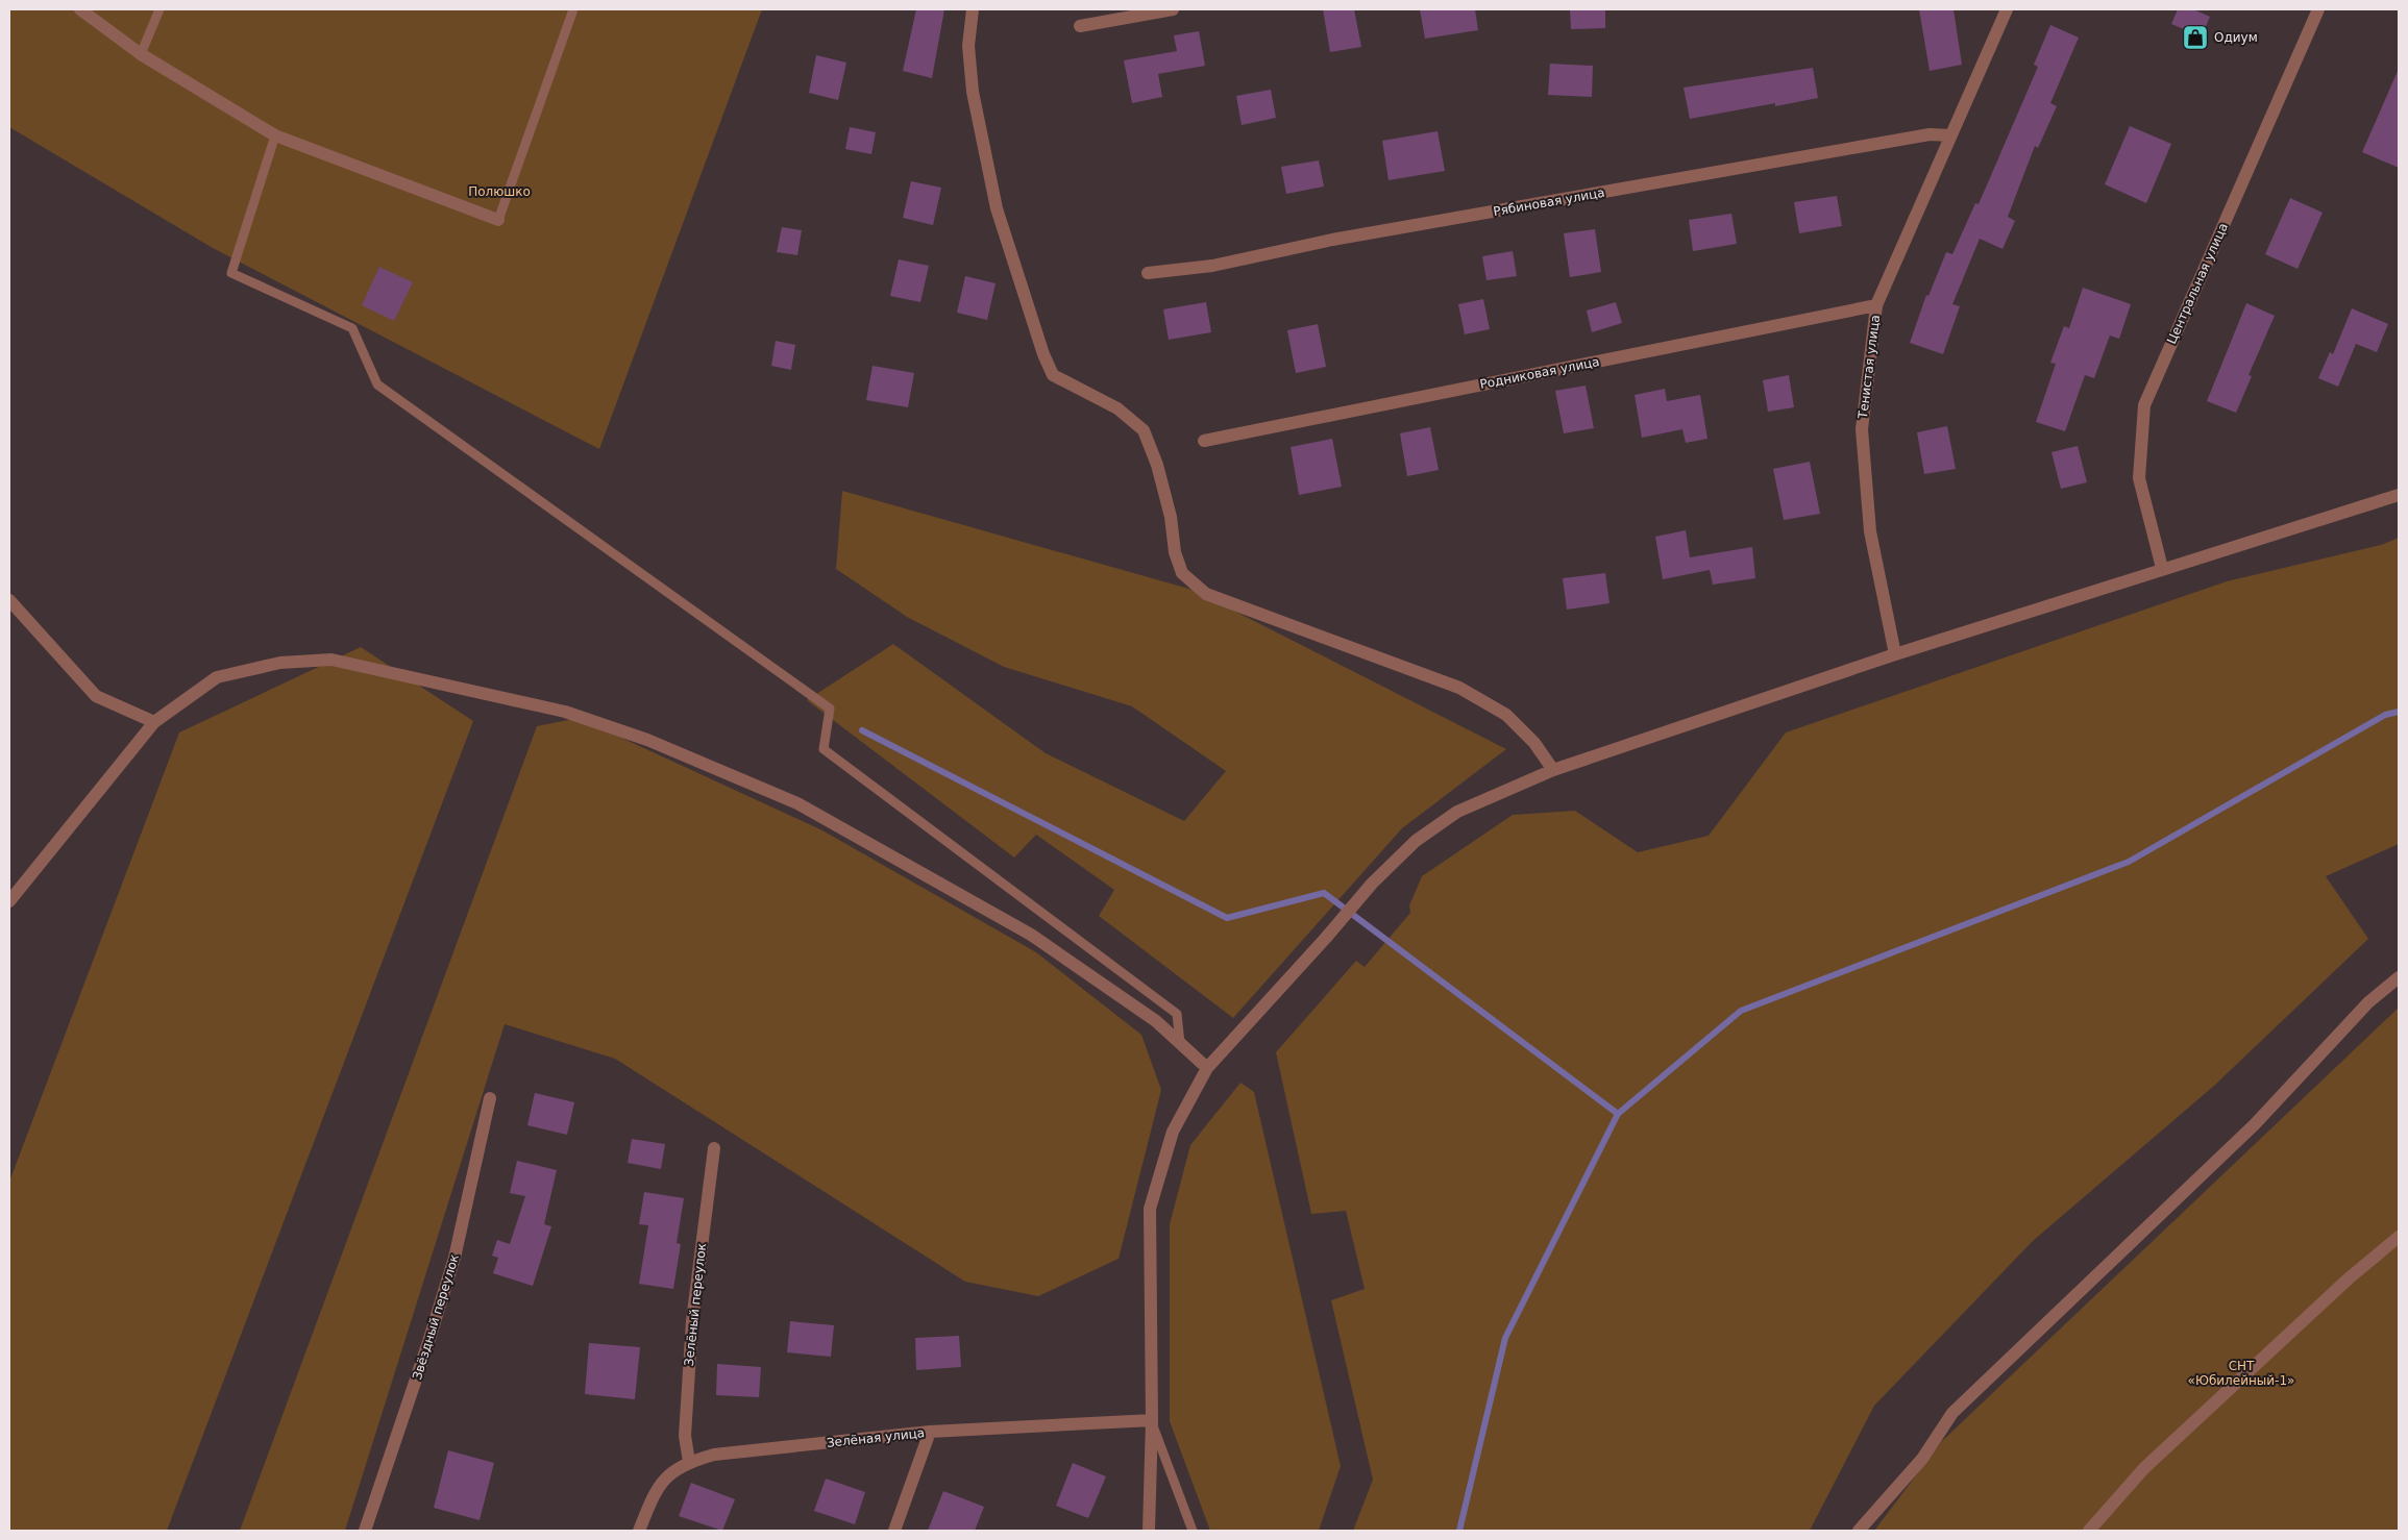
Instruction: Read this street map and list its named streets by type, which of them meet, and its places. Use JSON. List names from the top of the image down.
{
  "streets": {
    "street": [
      "Рябиновая улица",
      "Центральная улица",
      "Тенистая улица",
      "Родниковая улица",
      "Зелёный переулок",
      "Звёздный переулок",
      "Зелёная улица"
    ]
  },
  "crossings": [
    ["Рябиновая улица", "Тенистая улица"],
    ["Тенистая улица", "Родниковая улица"],
    ["Зелёный переулок", "Зелёная улица"]
  ],
  "parks": ["Полюшко", "СНТ «Юбилейный-1»"],
  "places": {
    "shop": ["Одиум"]
  }
}
